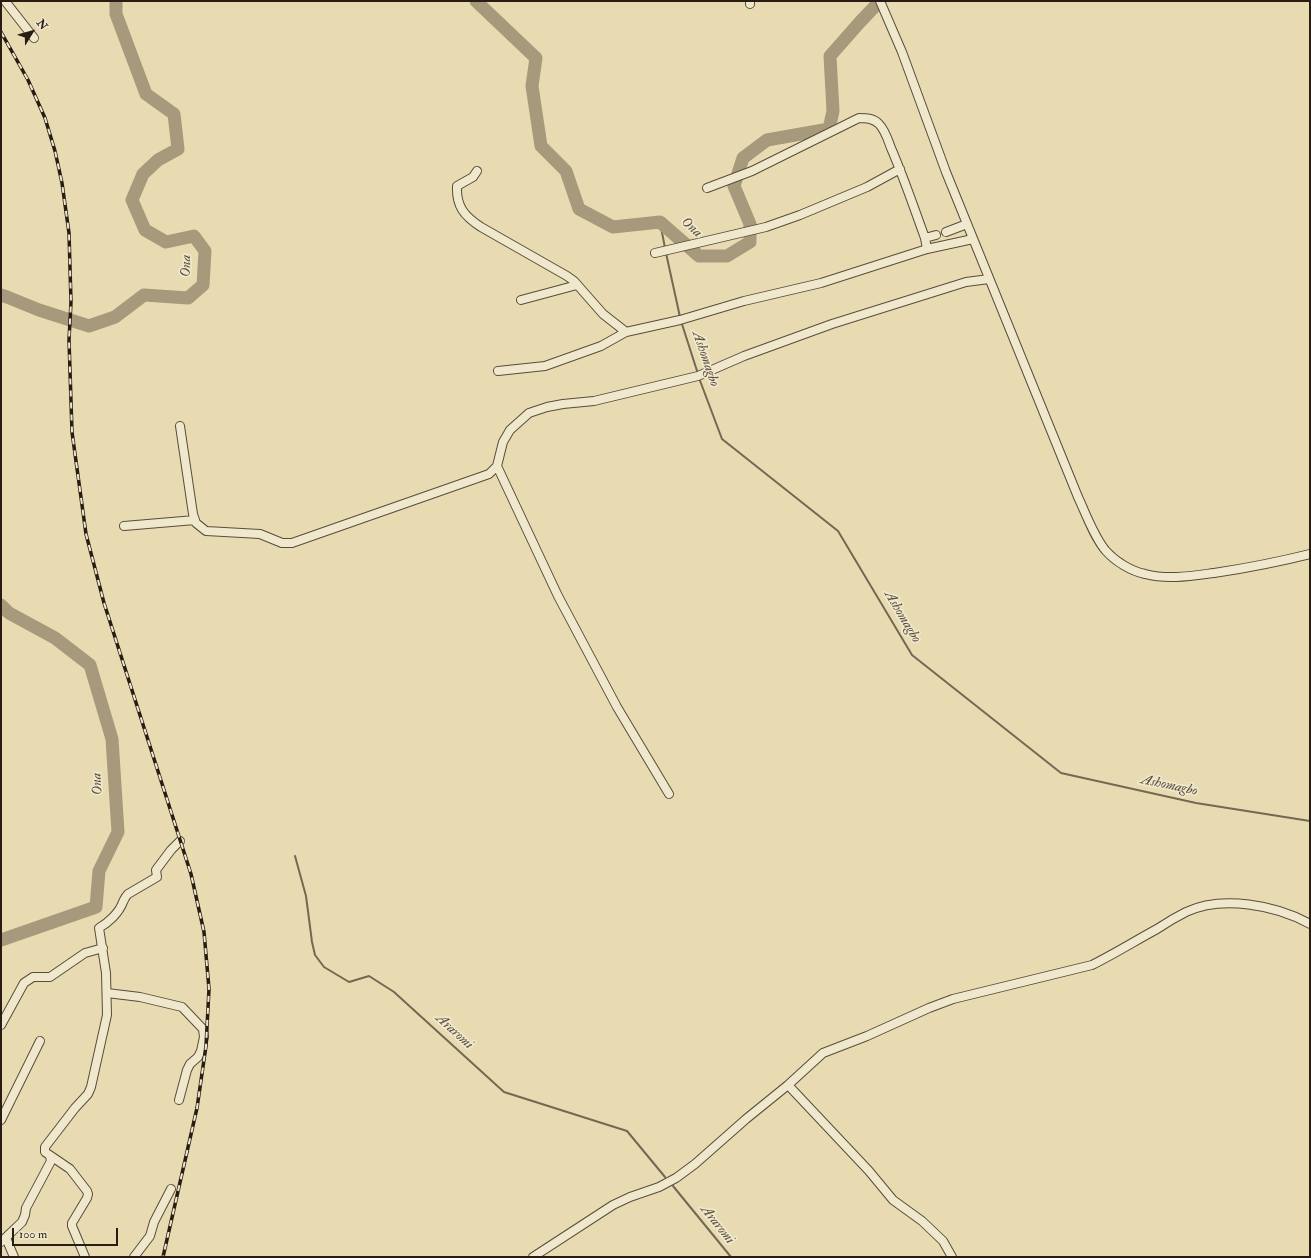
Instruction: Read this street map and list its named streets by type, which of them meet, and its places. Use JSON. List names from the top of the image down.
{
  "water": ["Ona", "Ashomagbo", "Araromi"],
  "scale_bar": "100 m",
  "north": "top right"
}
